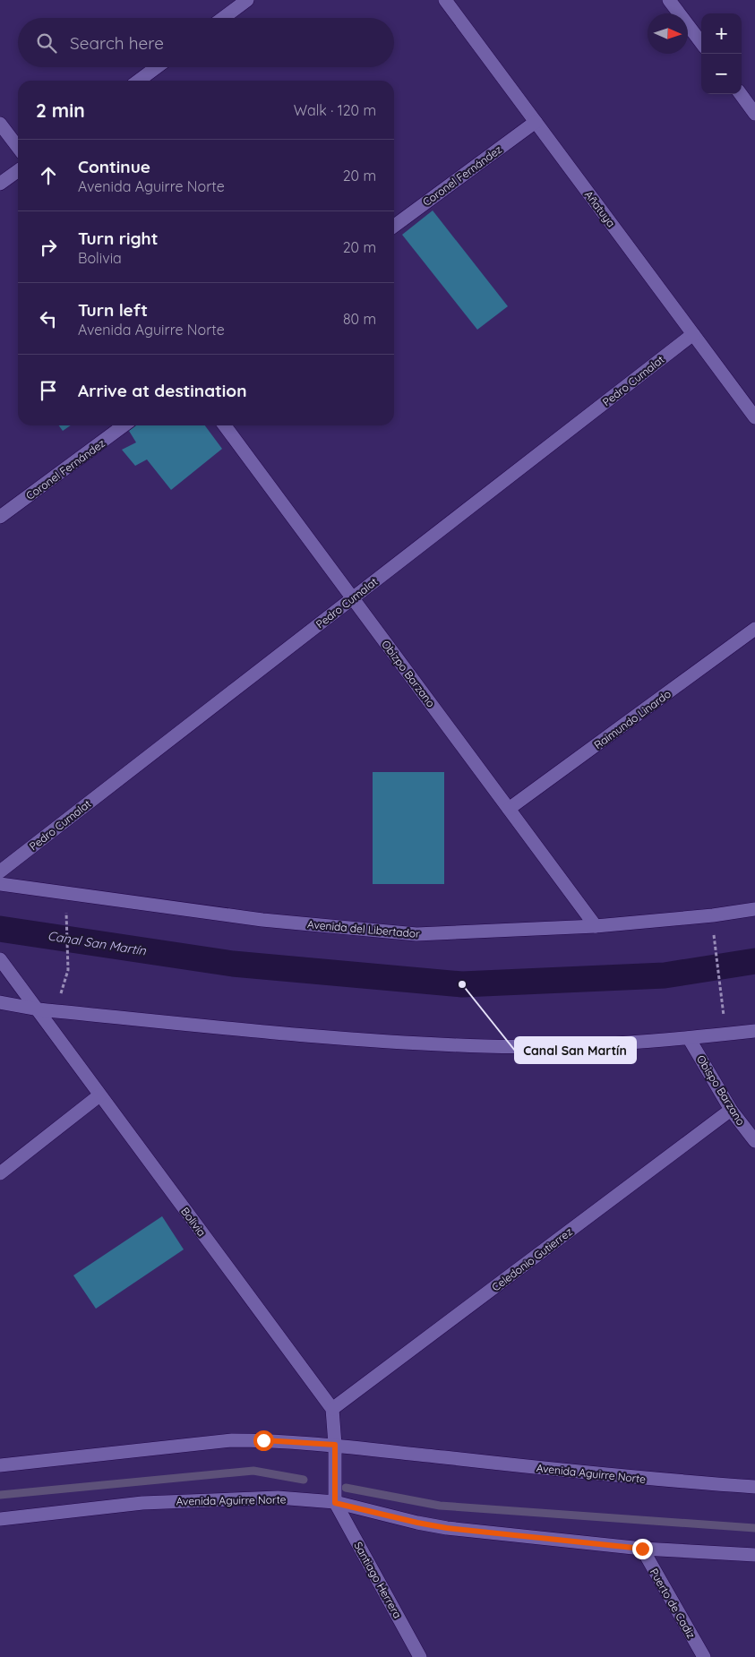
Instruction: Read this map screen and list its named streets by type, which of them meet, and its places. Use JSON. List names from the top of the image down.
{
  "streets": {
    "street": [
      "Coronel Fernández",
      "Añatuya",
      "Pedro Cumalat",
      "Obizpo Barzano",
      "Raimundo Linardo",
      "Avenida del Libertador",
      "Obispo Barzano",
      "Bolivia",
      "Celedonio Gutierrez",
      "Avenida Aguirre Norte",
      "Santiago Herrera",
      "Puerto de Cadiz"
    ]
  },
  "crossings": [
    ["Coronel Fernández", "Añatuya"],
    ["Añatuya", "Pedro Cumalat"],
    ["Pedro Cumalat", "Obizpo Barzano"],
    ["Obizpo Barzano", "Raimundo Linardo"],
    ["Obizpo Barzano", "Avenida del Libertador"],
    ["Obispo Barzano", "Celedonio Gutierrez"],
    ["Bolivia", "Celedonio Gutierrez"],
    ["Avenida Aguirre Norte", "Santiago Herrera"],
    ["Avenida Aguirre Norte", "Puerto de Cadiz"]
  ],
  "water": ["Canal San Martín"],
  "places": ["Canal San Martín"],
  "north": "right",
  "page": {
    "map_buttons": ["+", "−"],
    "search": "Search here",
    "heading": ["2 min", "Walk · 120 m"],
    "list": [
      ["Continue", "Avenida Aguirre Norte", "20 m"],
      ["Turn right", "Bolivia", "20 m"],
      ["Turn left", "Avenida Aguirre Norte", "80 m"],
      "Arrive at destination"
    ]
  }
}
